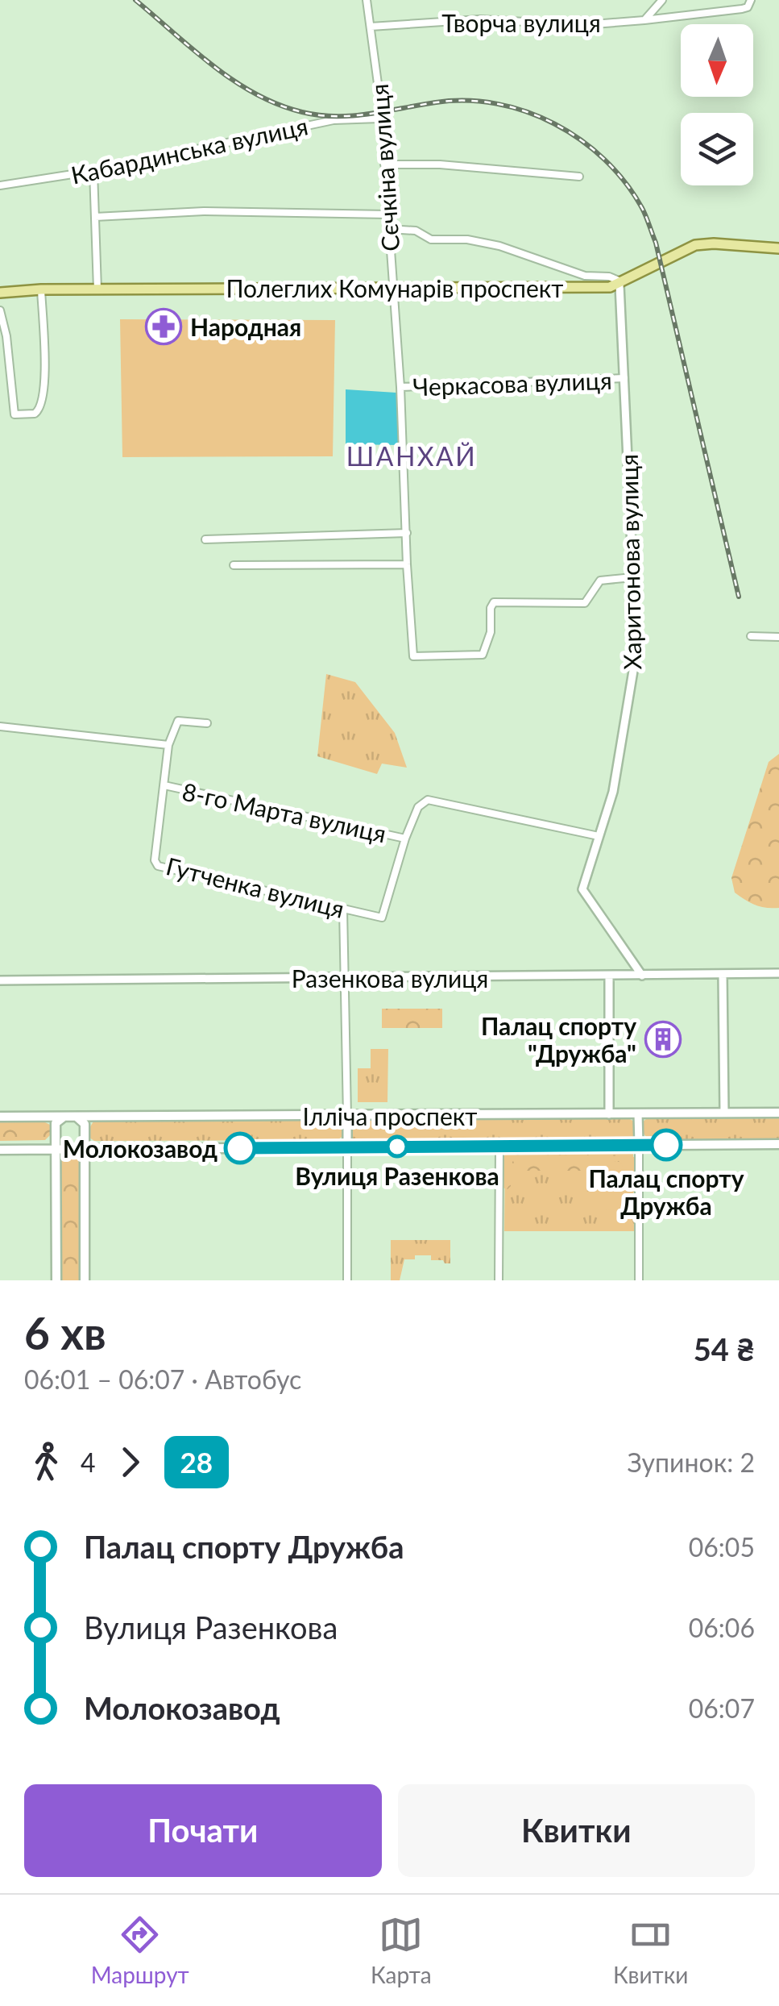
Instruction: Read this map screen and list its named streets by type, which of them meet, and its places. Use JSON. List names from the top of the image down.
{
  "streets": {
    "main road": ["Полеглих Комунарів проспект", "Ілліча проспект"],
    "street": [
      "Творча вулиця",
      "Кабардинська вулиця",
      "Сєчкіна вулиця",
      "Черкасова вулиця",
      "Харитонова вулиця",
      "8-го Марта вулиця",
      "Гутченка вулиця",
      "Разенкова вулиця"
    ]
  },
  "crossings": [
    ["Творча вулиця", "Сєчкіна вулиця"],
    ["Кабардинська вулиця", "Сєчкіна вулиця"],
    ["Сєчкіна вулиця", "Полеглих Комунарів проспект"],
    ["Сєчкіна вулиця", "Черкасова вулиця"],
    ["Сєчкіна вулиця", "Харитонова вулиця"],
    ["Полеглих Комунарів проспект", "Харитонова вулиця"],
    ["Черкасова вулиця", "Харитонова вулиця"],
    ["Харитонова вулиця", "Разенкова вулиця"],
    ["8-го Марта вулиця", "Гутченка вулиця"]
  ],
  "districts": ["ШАНХАЙ"],
  "places": {
    "pharmacy": ["Народная"],
    "building": ["Палац спорту \"Дружба\""],
    "other": ["Палац спорту Дружба", "Вулиця Разенкова", "Молокозавод"]
  },
  "lines": ["bus line 28"],
  "north": "bottom",
  "page": {
    "heading": ["6 хв", "06:01 – 06:07 · Автобус", "54 ₴"],
    "legs": ["4", "28", "Зупинок: 2"],
    "list": [
      {
        "name": "Палац спорту Дружба",
        "value": "06:05"
      },
      {
        "name": "Вулиця Разенкова",
        "value": "06:06"
      },
      {
        "name": "Молокозавод",
        "value": "06:07"
      }
    ],
    "buttons": ["Почати", "Квитки"],
    "tabs": ["Маршрут", "Карта", "Квитки"]
  }
}
